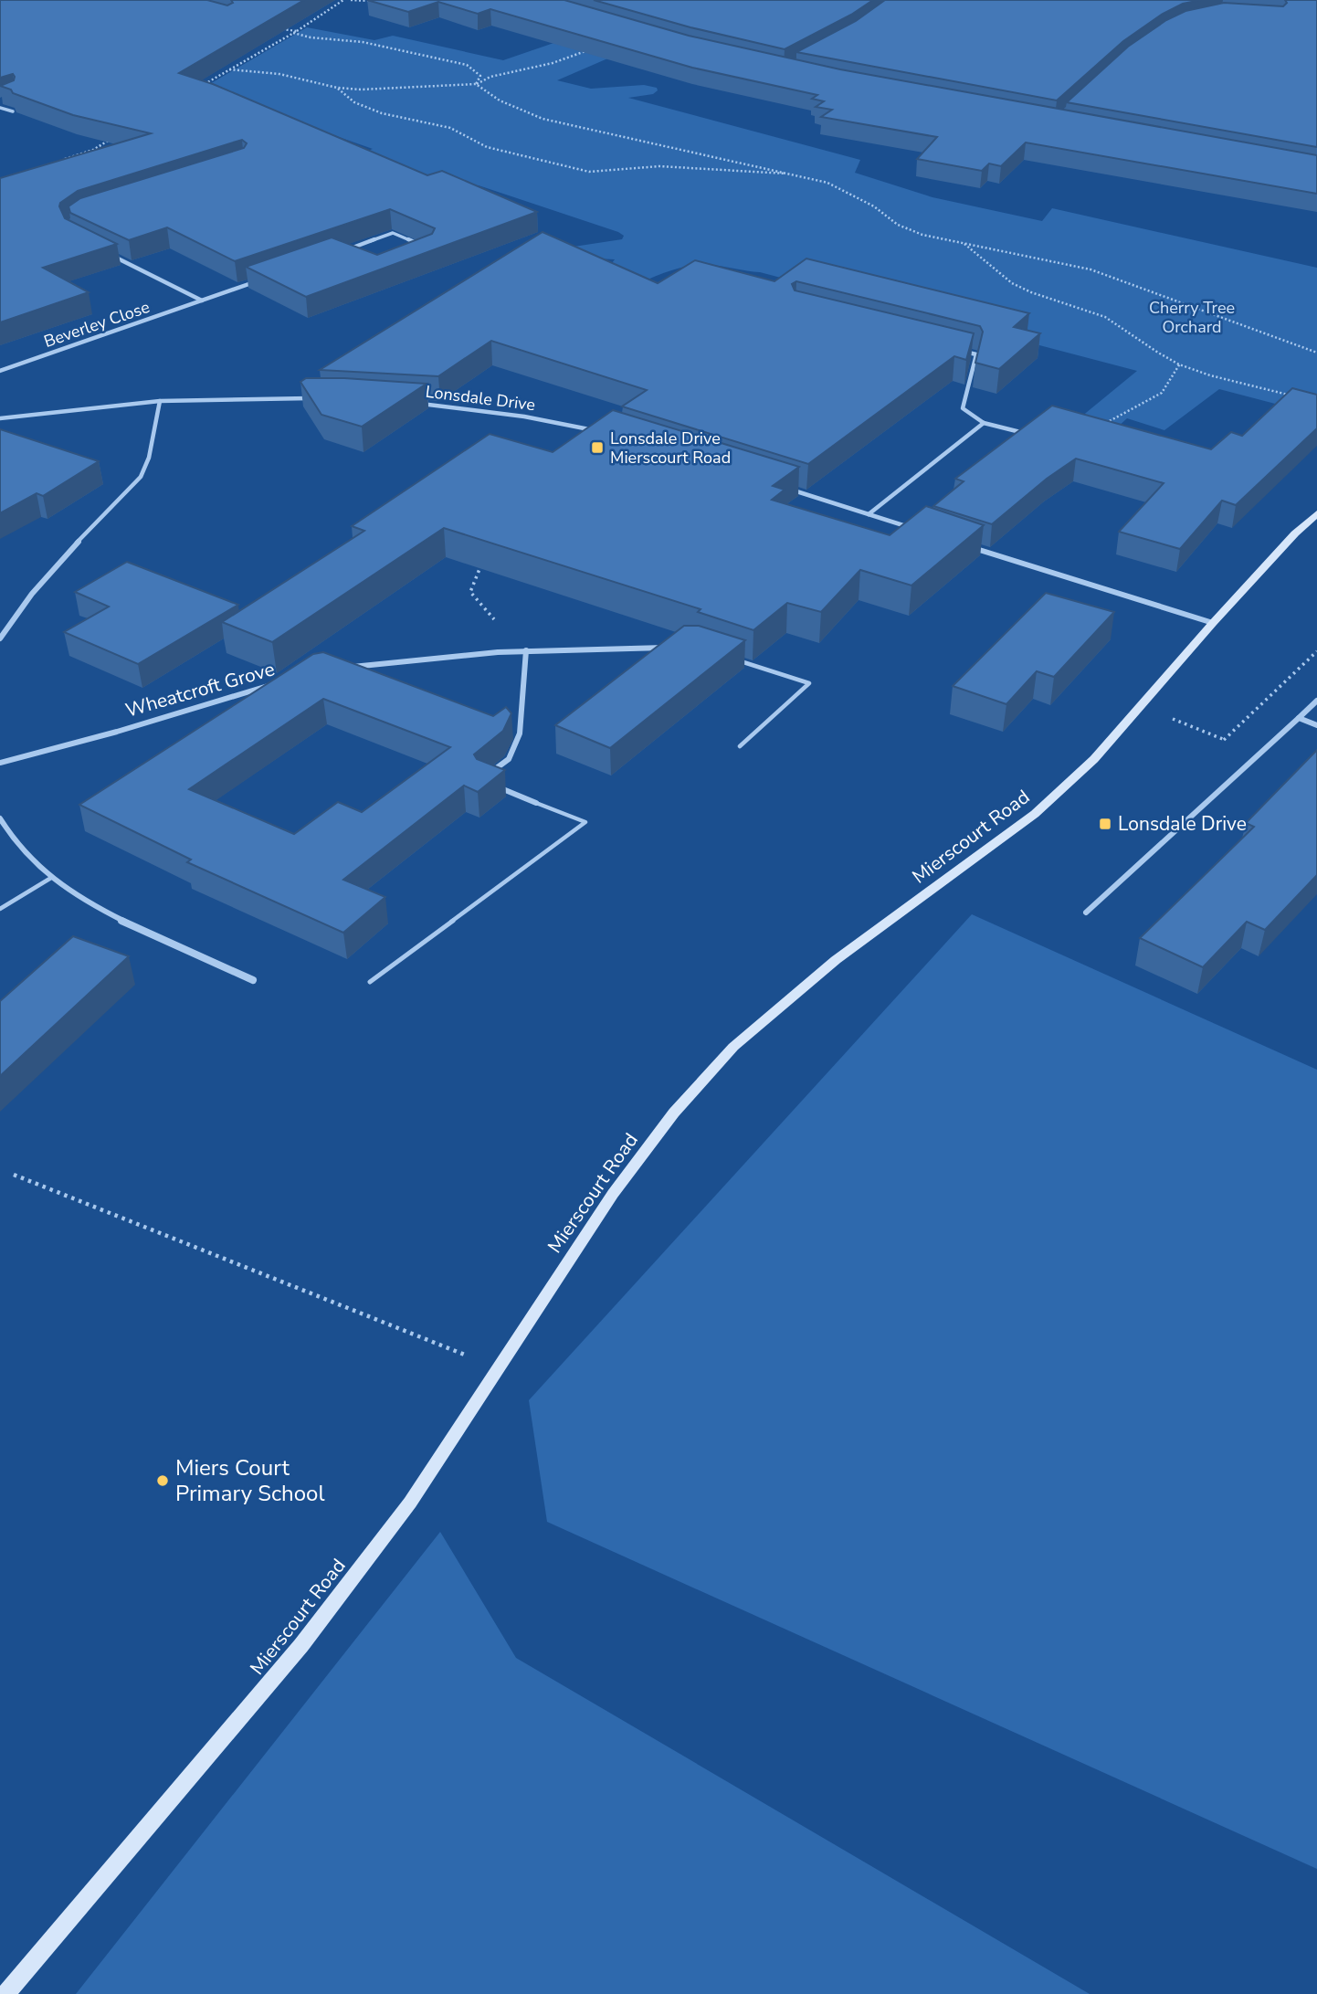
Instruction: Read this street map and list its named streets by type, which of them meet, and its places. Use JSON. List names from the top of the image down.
{
  "streets": {
    "street": [
      "Beverley Close",
      "Lonsdale Drive",
      "Wheatcroft Grove",
      "Mierscourt Road"
    ]
  },
  "parks": ["Cherry Tree Orchard"],
  "places": {
    "transit": ["Lonsdale Drive Mierscourt Road", "Lonsdale Drive"],
    "other": ["Miers Court Primary School"]
  }
}
